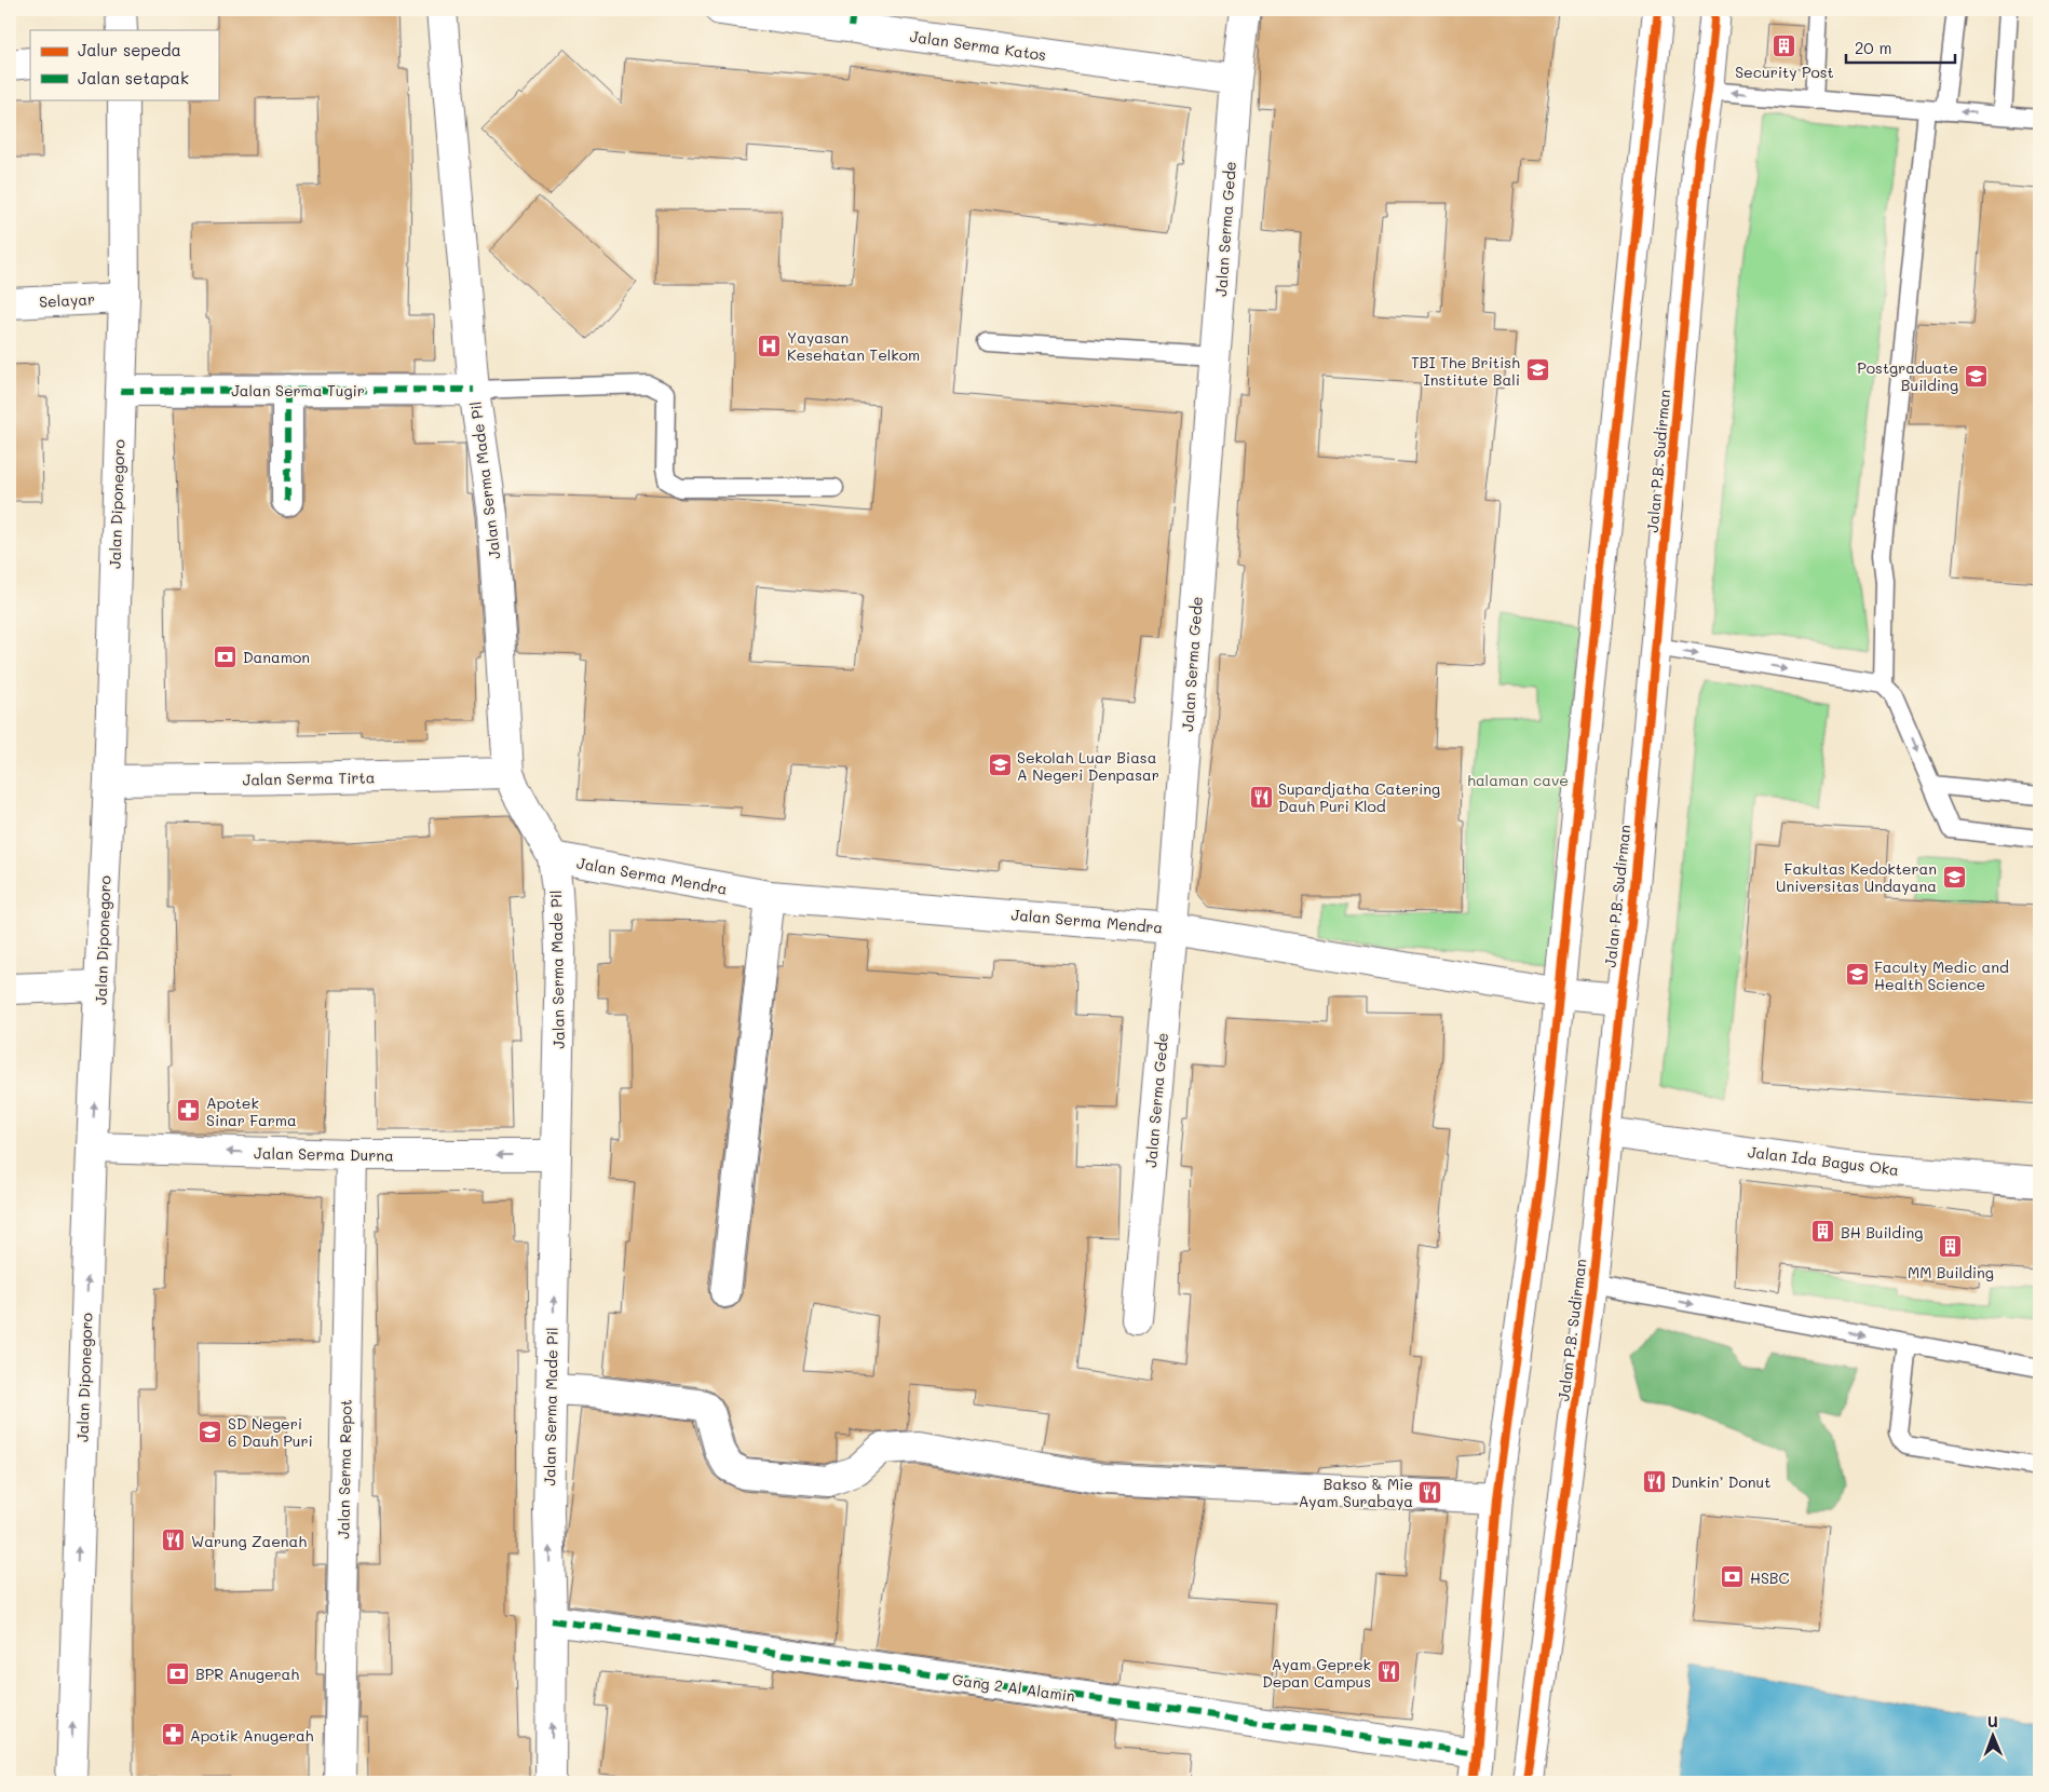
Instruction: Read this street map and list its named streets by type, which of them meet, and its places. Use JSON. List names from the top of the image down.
{
  "streets": {
    "street": [
      "Jalan Serma Katos",
      "Jalan Serma Gede",
      "Selayar",
      "Jalan Serma Tugir",
      "Jalan P.B. Sudirman",
      "Jalan Serma Made Pil",
      "Jalan Diponegoro",
      "Jalan Serma Tirta",
      "Jalan Serma Mendra",
      "Jalan Serma Durna",
      "Jalan Ida Bagus Oka",
      "Jalan Serma Repot",
      "Gang 2 Al Alamin"
    ]
  },
  "crossings": [
    ["Jalan Serma Katos", "Jalan Serma Gede"],
    ["Jalan Serma Gede", "Jalan Serma Mendra"],
    ["Selayar", "Jalan Diponegoro"],
    ["Jalan Serma Tugir", "Jalan Serma Made Pil"],
    ["Jalan Serma Tugir", "Jalan Diponegoro"],
    ["Jalan P.B. Sudirman", "Jalan Serma Mendra"],
    ["Jalan P.B. Sudirman", "Jalan Ida Bagus Oka"],
    ["Jalan Serma Made Pil", "Jalan Serma Tirta"],
    ["Jalan Serma Made Pil", "Jalan Serma Mendra"],
    ["Jalan Serma Made Pil", "Jalan Serma Durna"],
    ["Jalan Serma Made Pil", "Gang 2 Al Alamin"],
    ["Jalan Diponegoro", "Jalan Serma Tirta"],
    ["Jalan Diponegoro", "Jalan Serma Durna"],
    ["Jalan Serma Durna", "Jalan Serma Repot"]
  ],
  "one_way": ["Jalan Serma Made Pil", "Jalan Diponegoro", "Jalan Serma Durna"],
  "parks": ["halaman cave"],
  "places": {
    "building": ["Security Post", "BH Building", "MM Building"],
    "hospital": ["Yayasan Kesehatan Telkom"],
    "school or university": [
      "TBI The British Institute Bali",
      "Postgraduate Building",
      "Sekolah Luar Biasa A Negeri Denpasar",
      "Fakultas Kedokteran Universitas Undayana",
      "Faculty Medic and Health Science",
      "SD Negeri 6 Dauh Puri"
    ],
    "bank": ["Danamon", "HSBC", "BPR Anugerah"],
    "restaurant": [
      "Supardjatha Catering Dauh Puri Klod",
      "Dunkin’ Donut",
      "Bakso & Mie Ayam Surabaya",
      "Warung Zaenah",
      "Ayam Geprek Depan Campus"
    ],
    "pharmacy": ["Apotek Sinar Farma", "Apotik Anugerah"]
  },
  "legend": ["Jalur sepeda", "Jalan setapak"],
  "scale_bar": "20 m",
  "north": "top"
}
